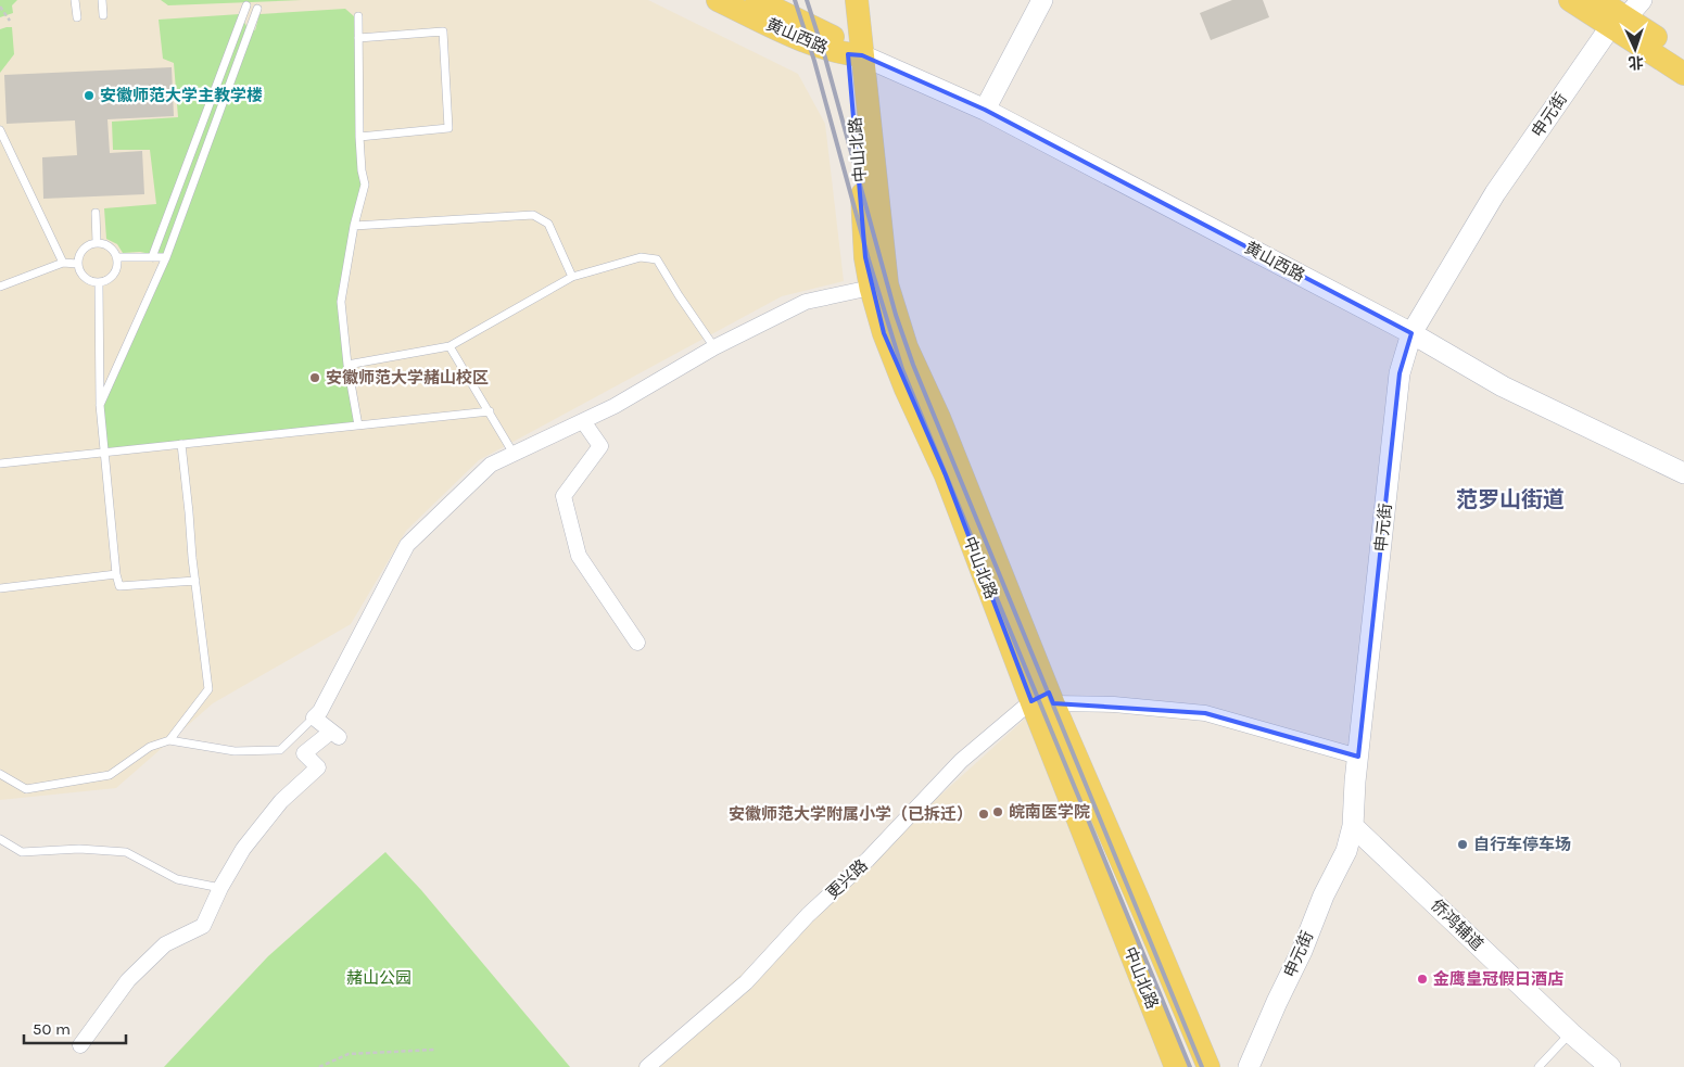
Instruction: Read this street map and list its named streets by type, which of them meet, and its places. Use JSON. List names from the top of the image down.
{
  "streets": {
    "main road": ["黄山西路", "中山北路"],
    "street": ["申元街", "更兴路", "侨鸿辅道"]
  },
  "crossings": [
    ["黄山西路", "申元街"],
    ["黄山西路", "中山北路"],
    ["申元街", "侨鸿辅道"],
    ["中山北路", "更兴路"]
  ],
  "districts": ["范罗山街道"],
  "parks": ["赭山公园"],
  "places": [
    "安徽师范大学主教学楼",
    "安徽师范大学赭山校区",
    "皖南医学院",
    "安徽师范大学附属小学（已拆迁）",
    "自行车停车场",
    "金鹰皇冠假日酒店"
  ],
  "scale_bar": "50 m",
  "north": "bottom"
}
